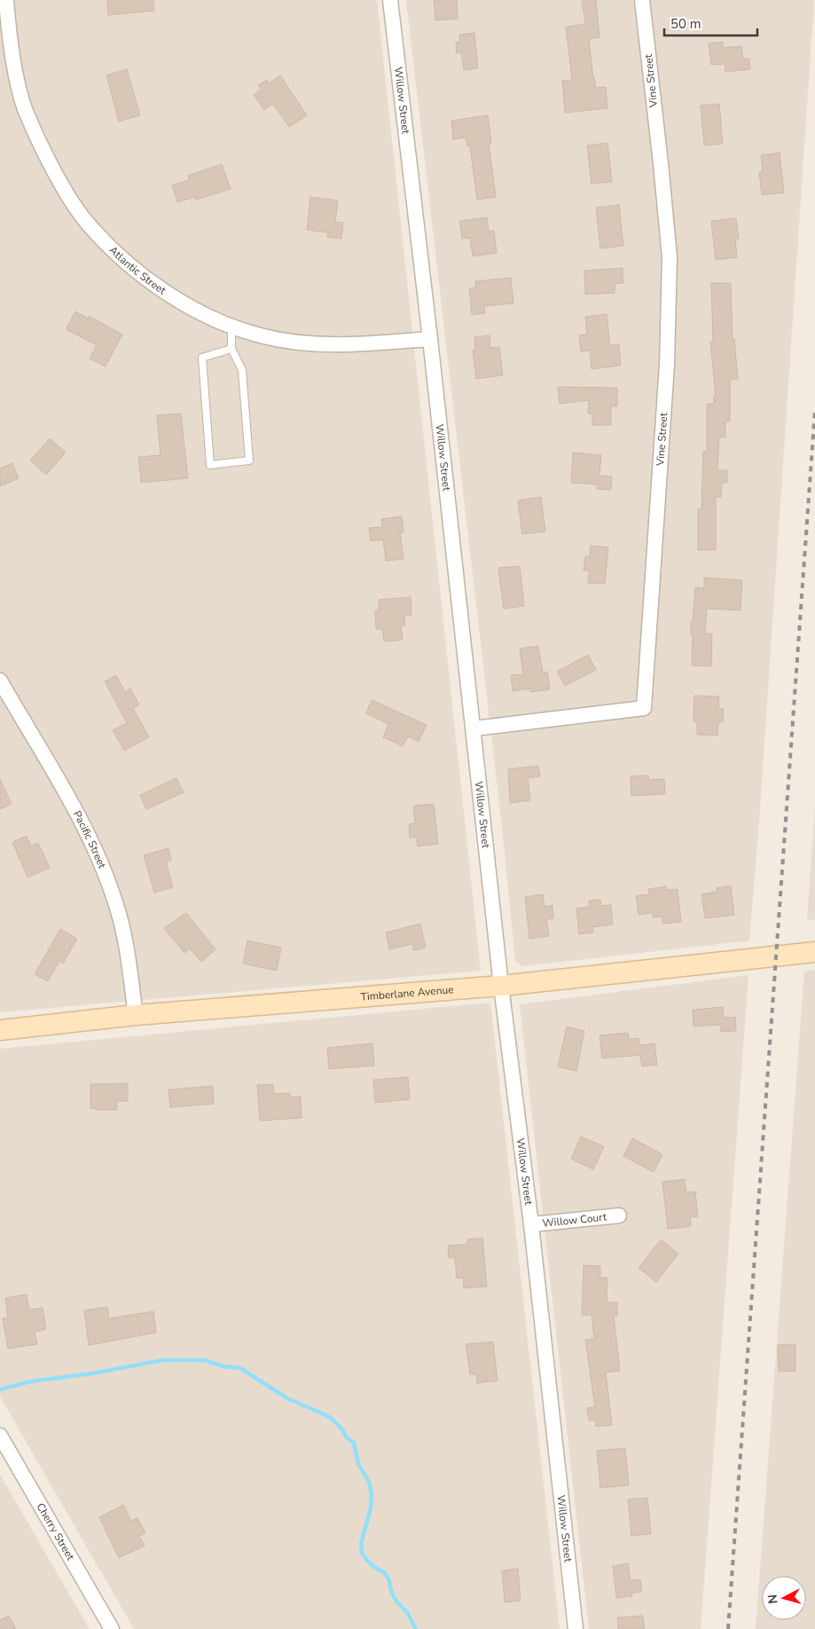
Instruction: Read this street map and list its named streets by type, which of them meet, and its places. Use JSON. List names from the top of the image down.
{
  "streets": {
    "street": [
      "Vine Street",
      "Willow Street",
      "Atlantic Street",
      "Pacific Street",
      "Timberlane Avenue",
      "Willow Court",
      "Cherry Street"
    ]
  },
  "crossings": [
    ["Vine Street", "Willow Street"],
    ["Willow Street", "Atlantic Street"],
    ["Willow Street", "Timberlane Avenue"],
    ["Willow Street", "Willow Court"],
    ["Pacific Street", "Timberlane Avenue"]
  ],
  "scale_bar": "50 m",
  "north": "left"
}
